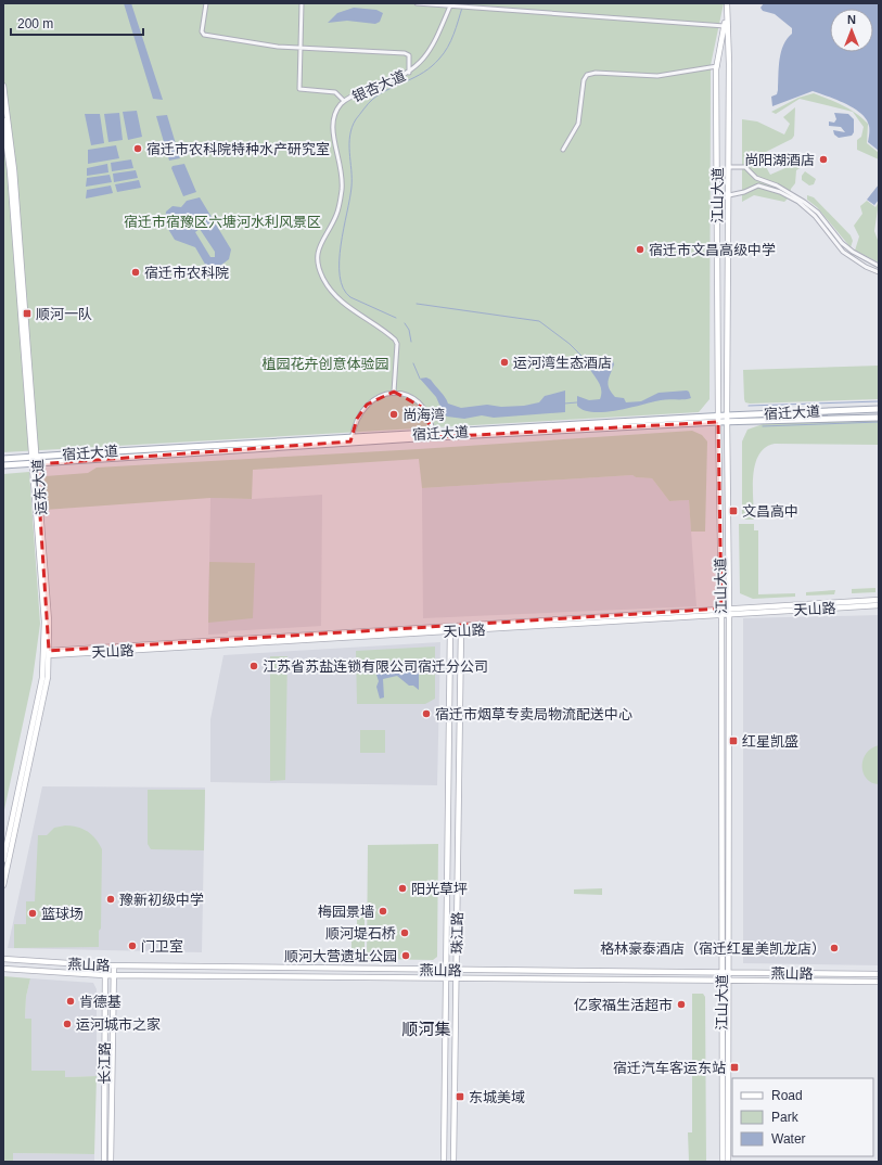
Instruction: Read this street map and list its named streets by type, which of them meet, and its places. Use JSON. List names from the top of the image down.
{
  "streets": {
    "main road": ["宿迁大道"],
    "street": [
      "银杏大道",
      "江山大道",
      "运东大道",
      "天山路",
      "珠江路",
      "燕山路",
      "长江路"
    ]
  },
  "crossings": [
    ["江山大道", "宿迁大道"],
    ["江山大道", "天山路"],
    ["江山大道", "燕山路"],
    ["宿迁大道", "运东大道"],
    ["运东大道", "天山路"],
    ["天山路", "珠江路"],
    ["珠江路", "燕山路"],
    ["燕山路", "长江路"]
  ],
  "districts": ["顺河集"],
  "parks": ["宿迁市宿豫区六塘河水利风景区", "植园花卉创意体验园"],
  "places": {
    "other": [
      "宿迁市农科院特种水产研究室",
      "尚阳湖酒店",
      "宿迁市文昌高级中学",
      "宿迁市农科院",
      "运河湾生态酒店",
      "尚海湾",
      "江苏省苏盐连锁有限公司宿迁分公司",
      "宿迁市烟草专卖局物流配送中心",
      "阳光草坪",
      "豫新初级中学",
      "梅园景墙",
      "篮球场",
      "顺河堤石桥",
      "门卫室",
      "格林豪泰酒店（宿迁红星美凯龙店）",
      "顺河大营遗址公园",
      "肯德基",
      "亿家福生活超市",
      "运河城市之家"
    ],
    "transit": [
      "顺河一队",
      "文昌高中",
      "红星凯盛",
      "宿迁汽车客运东站",
      "东城美域"
    ]
  },
  "legend": ["Road", "Park", "Water"],
  "scale_bar": "200 m",
  "north": "top"
}
